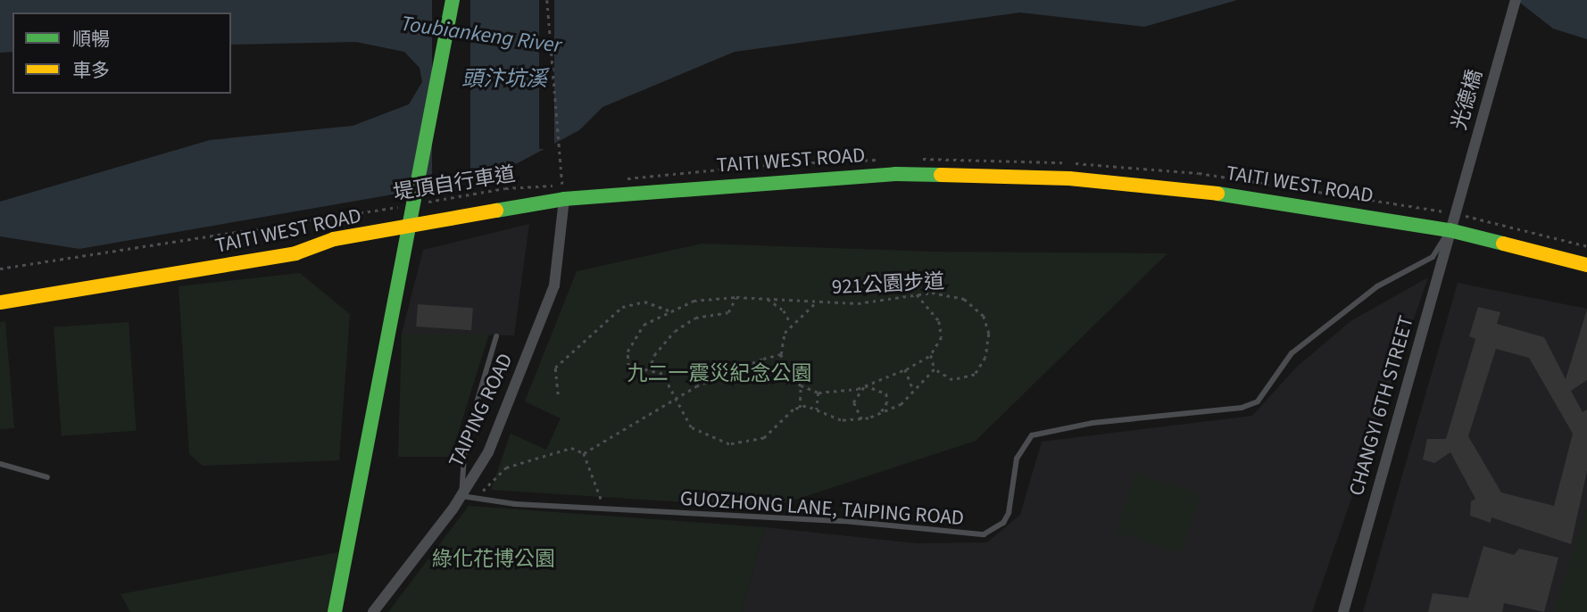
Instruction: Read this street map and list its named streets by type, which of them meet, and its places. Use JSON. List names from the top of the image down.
{
  "streets": {
    "street": [
      "光德橋",
      "TAITI WEST ROAD",
      "CHANGYI 6TH STREET",
      "TAIPING ROAD"
    ],
    "lane": ["GUOZHONG LANE, TAIPING ROAD"],
    "path": ["堤頂自行車道", "921公園步道"]
  },
  "crossings": [
    ["光德橋", "CHANGYI 6TH STREET"],
    ["TAITI WEST ROAD", "CHANGYI 6TH STREET"],
    ["TAITI WEST ROAD", "TAIPING ROAD"],
    ["TAITI WEST ROAD", "GUOZHONG LANE, TAIPING ROAD"],
    ["CHANGYI 6TH STREET", "GUOZHONG LANE, TAIPING ROAD"],
    ["TAIPING ROAD", "GUOZHONG LANE, TAIPING ROAD"]
  ],
  "water": ["Toubiankeng River", "頭汴坑溪"],
  "parks": ["九二一震災紀念公園", "綠化花博公園"],
  "legend": ["順暢", "車多"]
}
